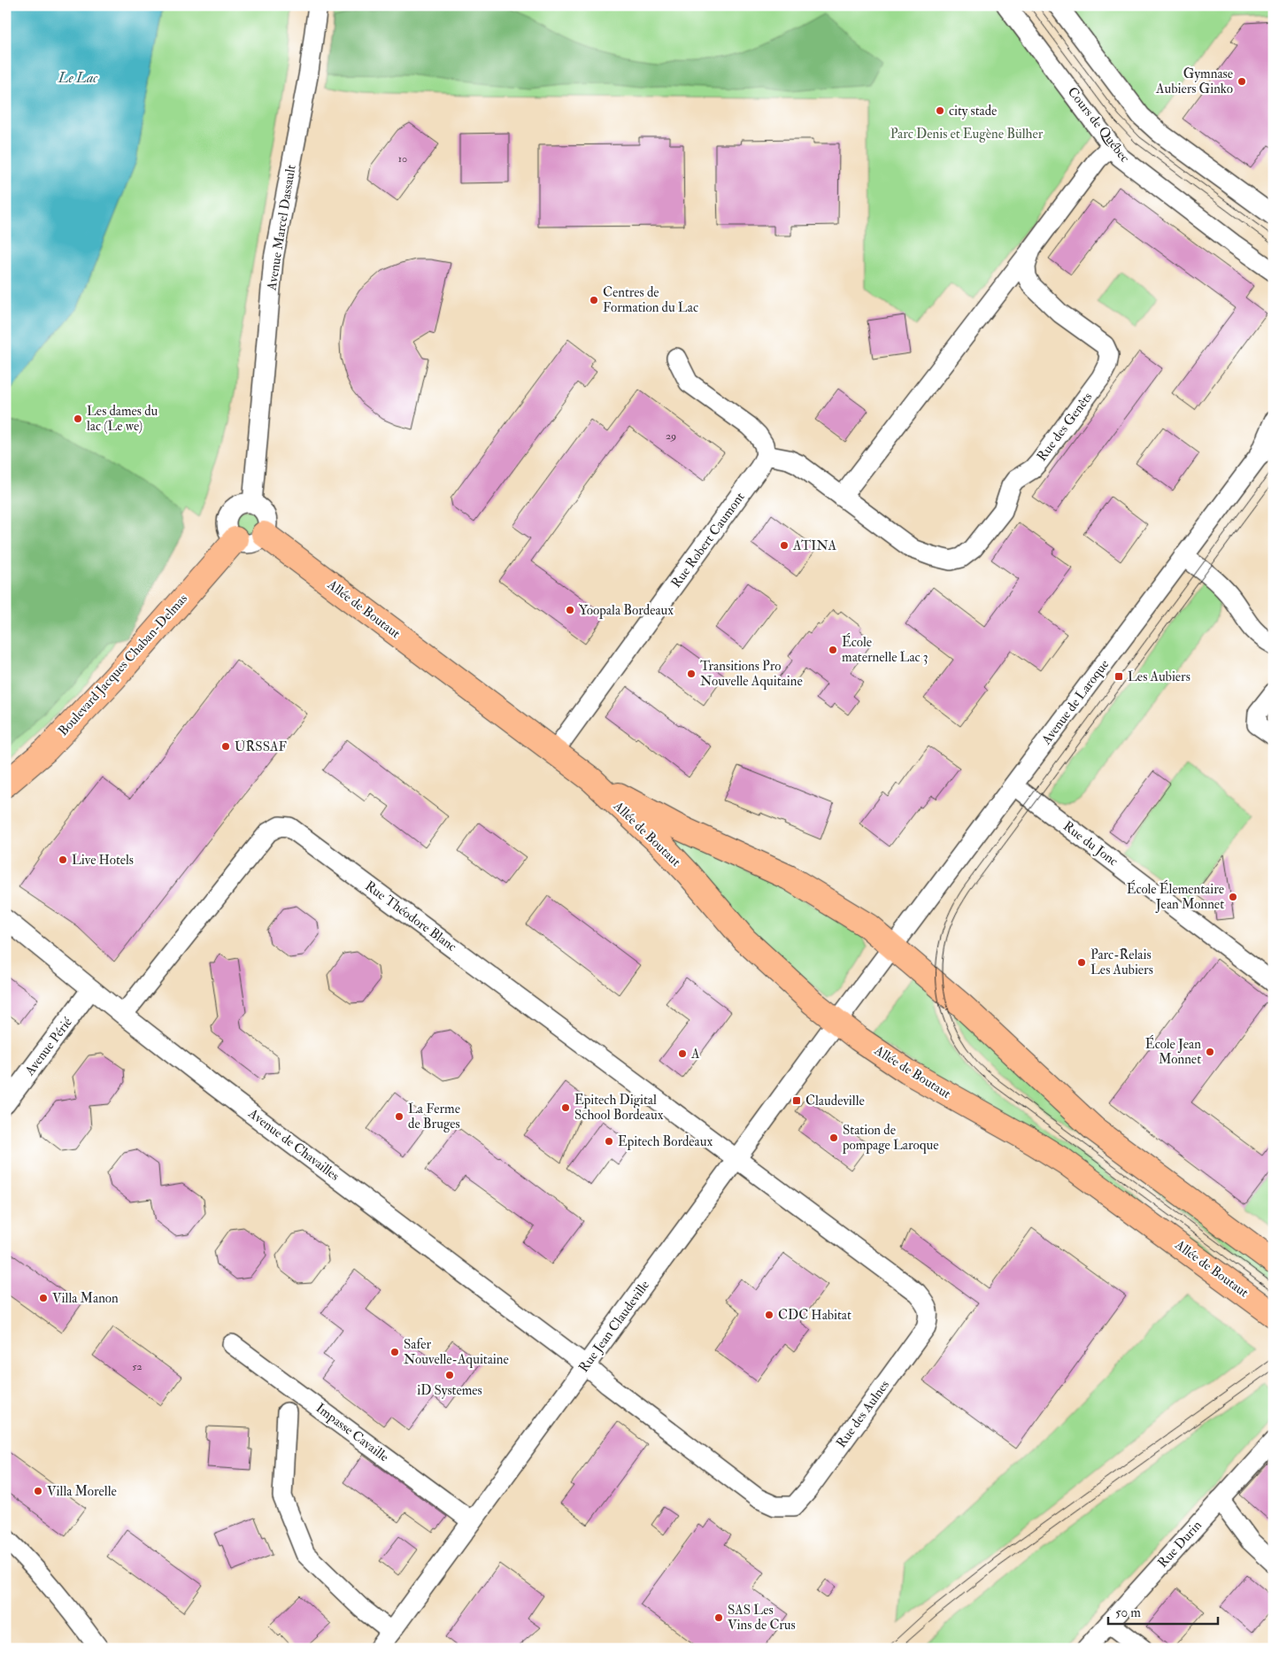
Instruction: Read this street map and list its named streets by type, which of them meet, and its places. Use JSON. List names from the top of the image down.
{
  "streets": {
    "main road": ["Allée de Boutaut", "Boulevard Jacques Chaban-Delmas"],
    "street": [
      "Cours de Québec",
      "Avenue Marcel Dassault",
      "Rue des Genêts",
      "Rue Robert Caumont",
      "Avenue de Laroque",
      "Rue du Jonc",
      "Rue Théodore Blanc",
      "Avenue Périé",
      "Avenue de Chavailles",
      "Rue Jean Claudeville",
      "Rue des Aulnes",
      "Impasse Cavaille",
      "Rue Durin"
    ]
  },
  "crossings": [
    ["Cours de Québec", "Rue des Genêts"],
    ["Avenue Marcel Dassault", "Allée de Boutaut"],
    ["Avenue Marcel Dassault", "Boulevard Jacques Chaban-Delmas"],
    ["Rue des Genêts", "Rue Robert Caumont"],
    ["Rue Robert Caumont", "Allée de Boutaut"],
    ["Allée de Boutaut", "Boulevard Jacques Chaban-Delmas"],
    ["Allée de Boutaut", "Avenue de Laroque"],
    ["Allée de Boutaut", "Rue Jean Claudeville"],
    ["Avenue de Laroque", "Rue du Jonc"],
    ["Avenue de Laroque", "Rue Jean Claudeville"],
    ["Rue Théodore Blanc", "Avenue de Chavailles"],
    ["Rue Théodore Blanc", "Rue Jean Claudeville"],
    ["Rue Théodore Blanc", "Rue des Aulnes"],
    ["Avenue Périé", "Avenue de Chavailles"],
    ["Avenue de Chavailles", "Rue Jean Claudeville"],
    ["Avenue de Chavailles", "Rue des Aulnes"],
    ["Rue Jean Claudeville", "Rue des Aulnes"],
    ["Rue Jean Claudeville", "Impasse Cavaille"]
  ],
  "water": ["Le Lac"],
  "parks": ["Parc Denis et Eugène Bülher"],
  "places": {
    "other": [
      "Gymnase Aubiers Ginko",
      "city stade",
      "Centres de Formation du Lac",
      "Les dames du lac (Le we)",
      "ATINA",
      "Yoopala Bordeaux",
      "École maternelle Lac 3",
      "Transitions Pro Nouvelle Aquitaine",
      "URSSAF",
      "Live Hotels",
      "École Élementaire Jean Monnet",
      "Parc-Relais Les Aubiers",
      "École Jean Monnet",
      "A",
      "Epitech Digital School Bordeaux",
      "La Ferme de Bruges",
      "Station de pompage Laroque",
      "Epitech Bordeaux",
      "Villa Manon",
      "CDC Habitat",
      "Safer Nouvelle-Aquitaine",
      "iD Systemes",
      "Villa Morelle",
      "SAS Les Vins de Crus"
    ],
    "transit": ["Les Aubiers", "Claudeville"]
  },
  "house_numbers": ["10", "29", "52"],
  "scale_bar": "50 m"
}
